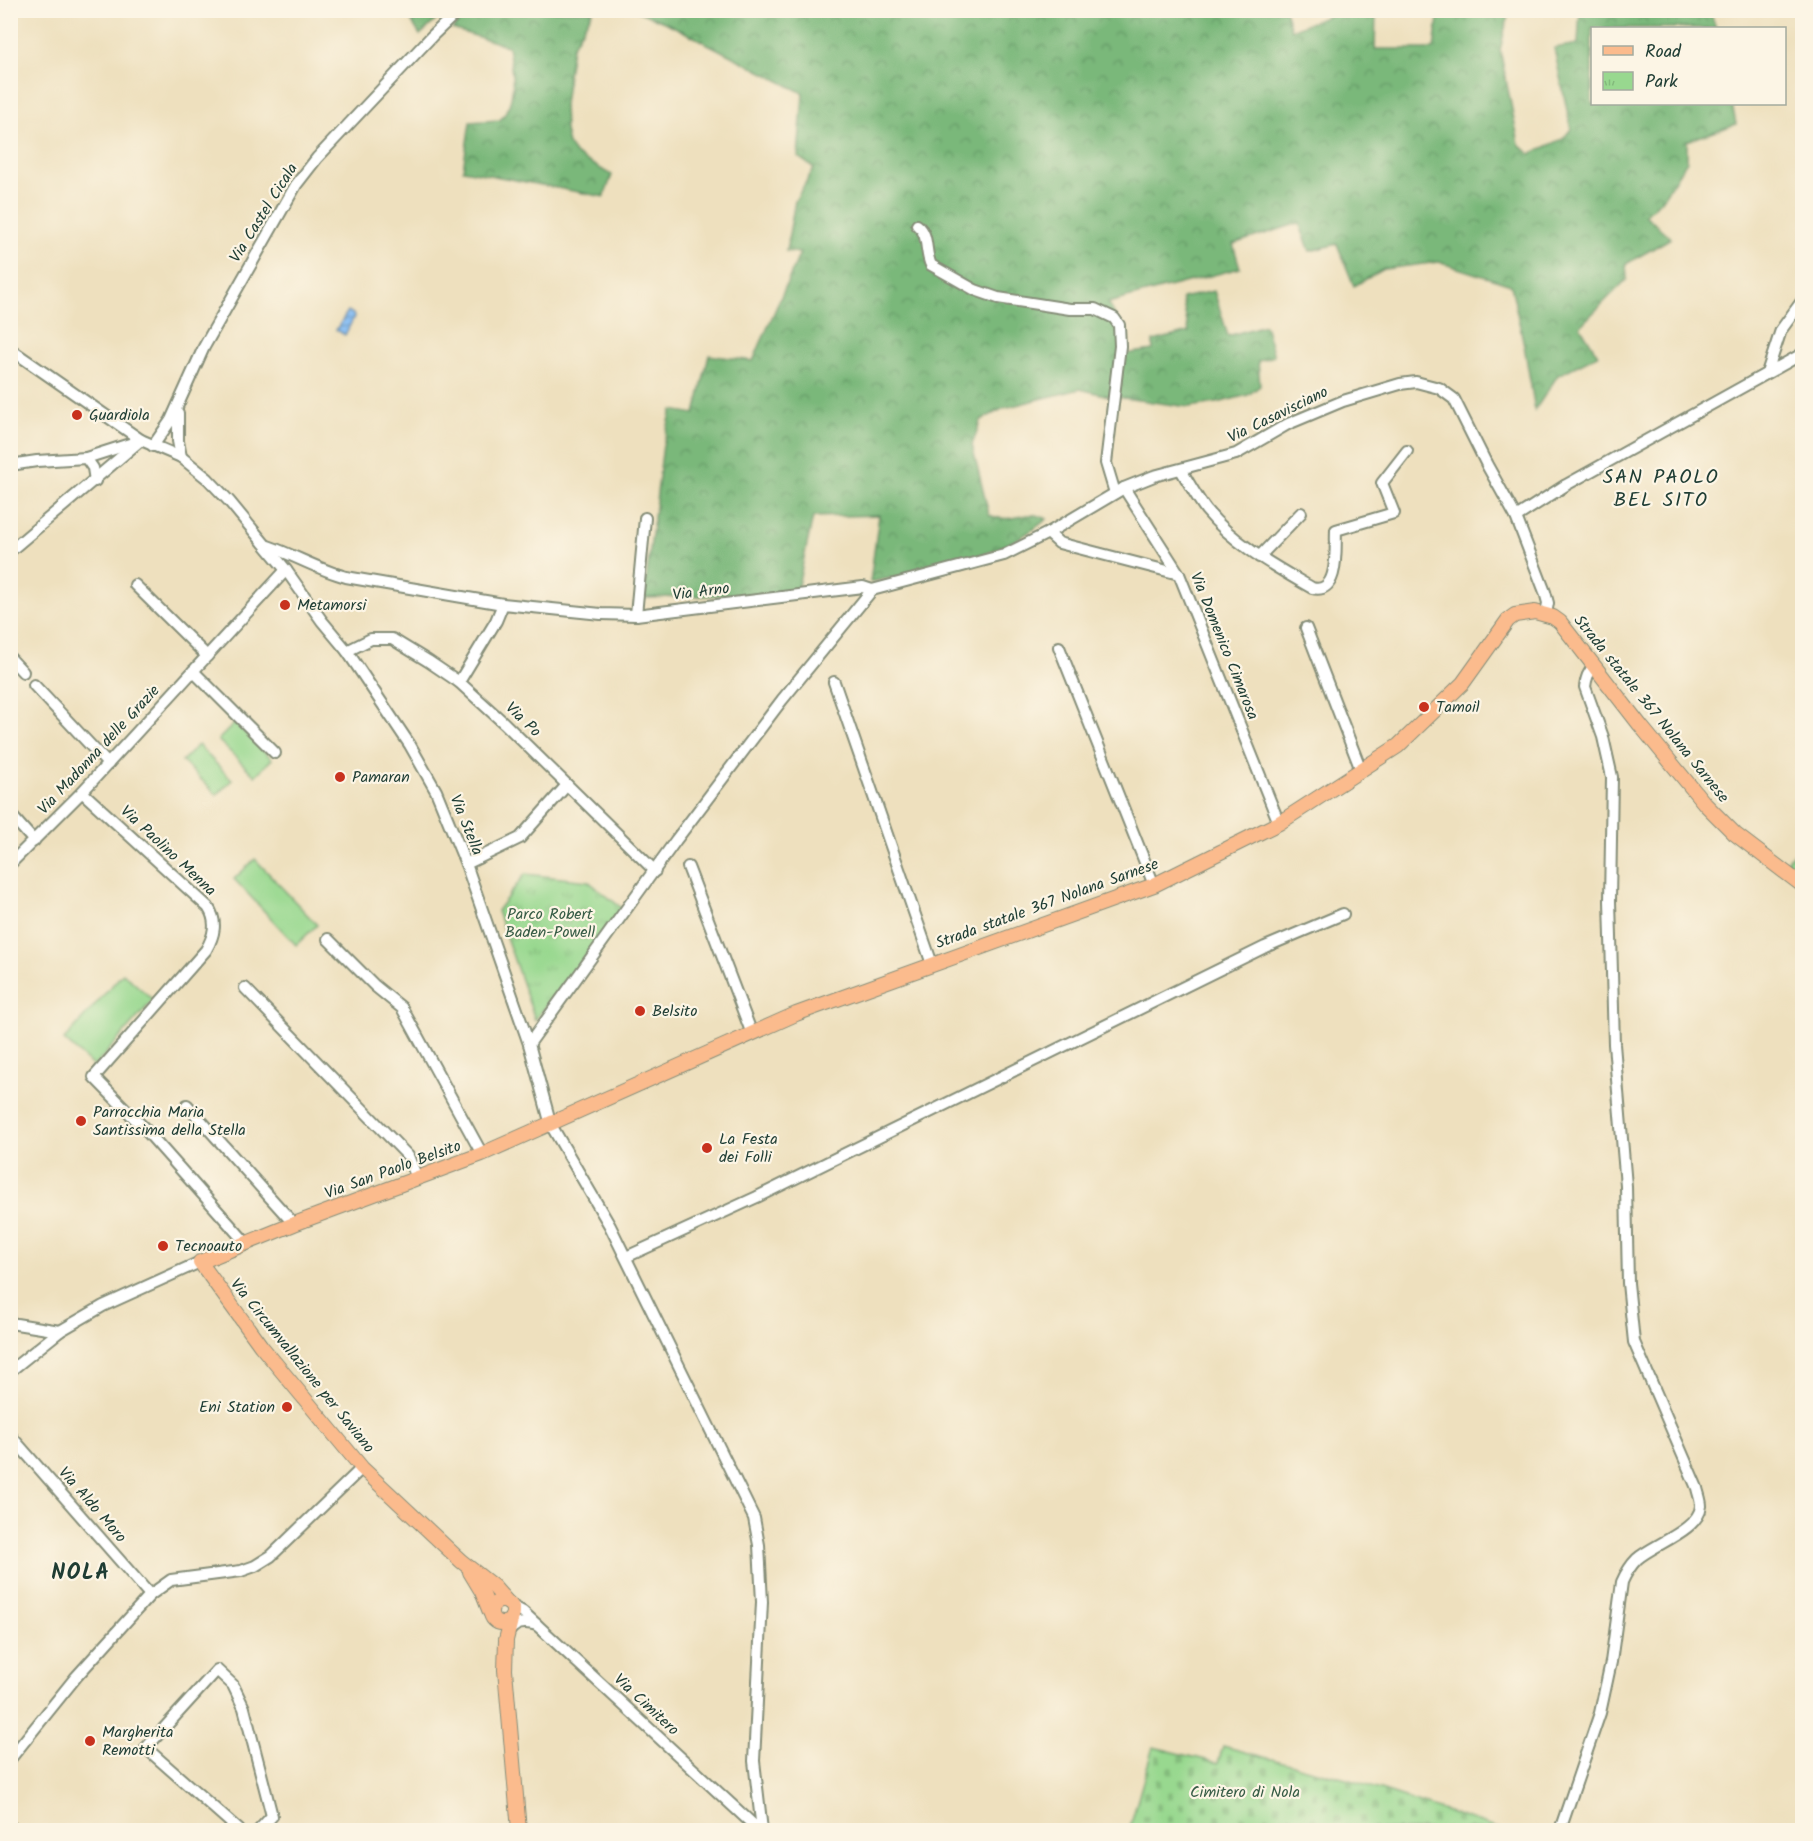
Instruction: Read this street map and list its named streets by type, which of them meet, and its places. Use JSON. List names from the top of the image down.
{
  "streets": {
    "main road": ["Strada statale 367 Nolana Sarnese", "Via San Paolo Belsito", "Via Circumvallazione per Saviano"],
    "street": [
      "Via Castel Cicala",
      "Via Casavisciano",
      "Via Arno",
      "Via Domenico Cimarosa",
      "Via Po",
      "Via Madonna delle Grazie",
      "Via Stella",
      "Via Paolino Menna",
      "Via Aldo Moro",
      "Via Cimitero"
    ]
  },
  "crossings": [
    ["Via Casavisciano", "Via Arno"],
    ["Via Casavisciano", "Via Domenico Cimarosa"],
    ["Via Casavisciano", "Strada statale 367 Nolana Sarnese"],
    ["Via Arno", "Via Domenico Cimarosa"],
    ["Via Arno", "Via Stella"],
    ["Via Domenico Cimarosa", "Strada statale 367 Nolana Sarnese"],
    ["Strada statale 367 Nolana Sarnese", "Via San Paolo Belsito"],
    ["Via Po", "Via Stella"],
    ["Via Madonna delle Grazie", "Via Stella"],
    ["Via Madonna delle Grazie", "Via Paolino Menna"],
    ["Via Stella", "Via San Paolo Belsito"],
    ["Via Stella", "Via Cimitero"],
    ["Via Paolino Menna", "Via San Paolo Belsito"],
    ["Via San Paolo Belsito", "Via Circumvallazione per Saviano"],
    ["Via Circumvallazione per Saviano", "Via Cimitero"]
  ],
  "districts": ["SAN PAOLO BEL SITO", "NOLA"],
  "parks": ["Parco Robert Baden-Powell", "Cimitero di Nola"],
  "places": [
    "Guardiola",
    "Metamorsi",
    "Tamoil",
    "Pamaran",
    "Belsito",
    "Parrocchia Maria Santissima della Stella",
    "La Festa dei Folli",
    "Tecnoauto",
    "Eni Station",
    "Margherita Remotti"
  ],
  "legend": ["Road", "Park"]
}
